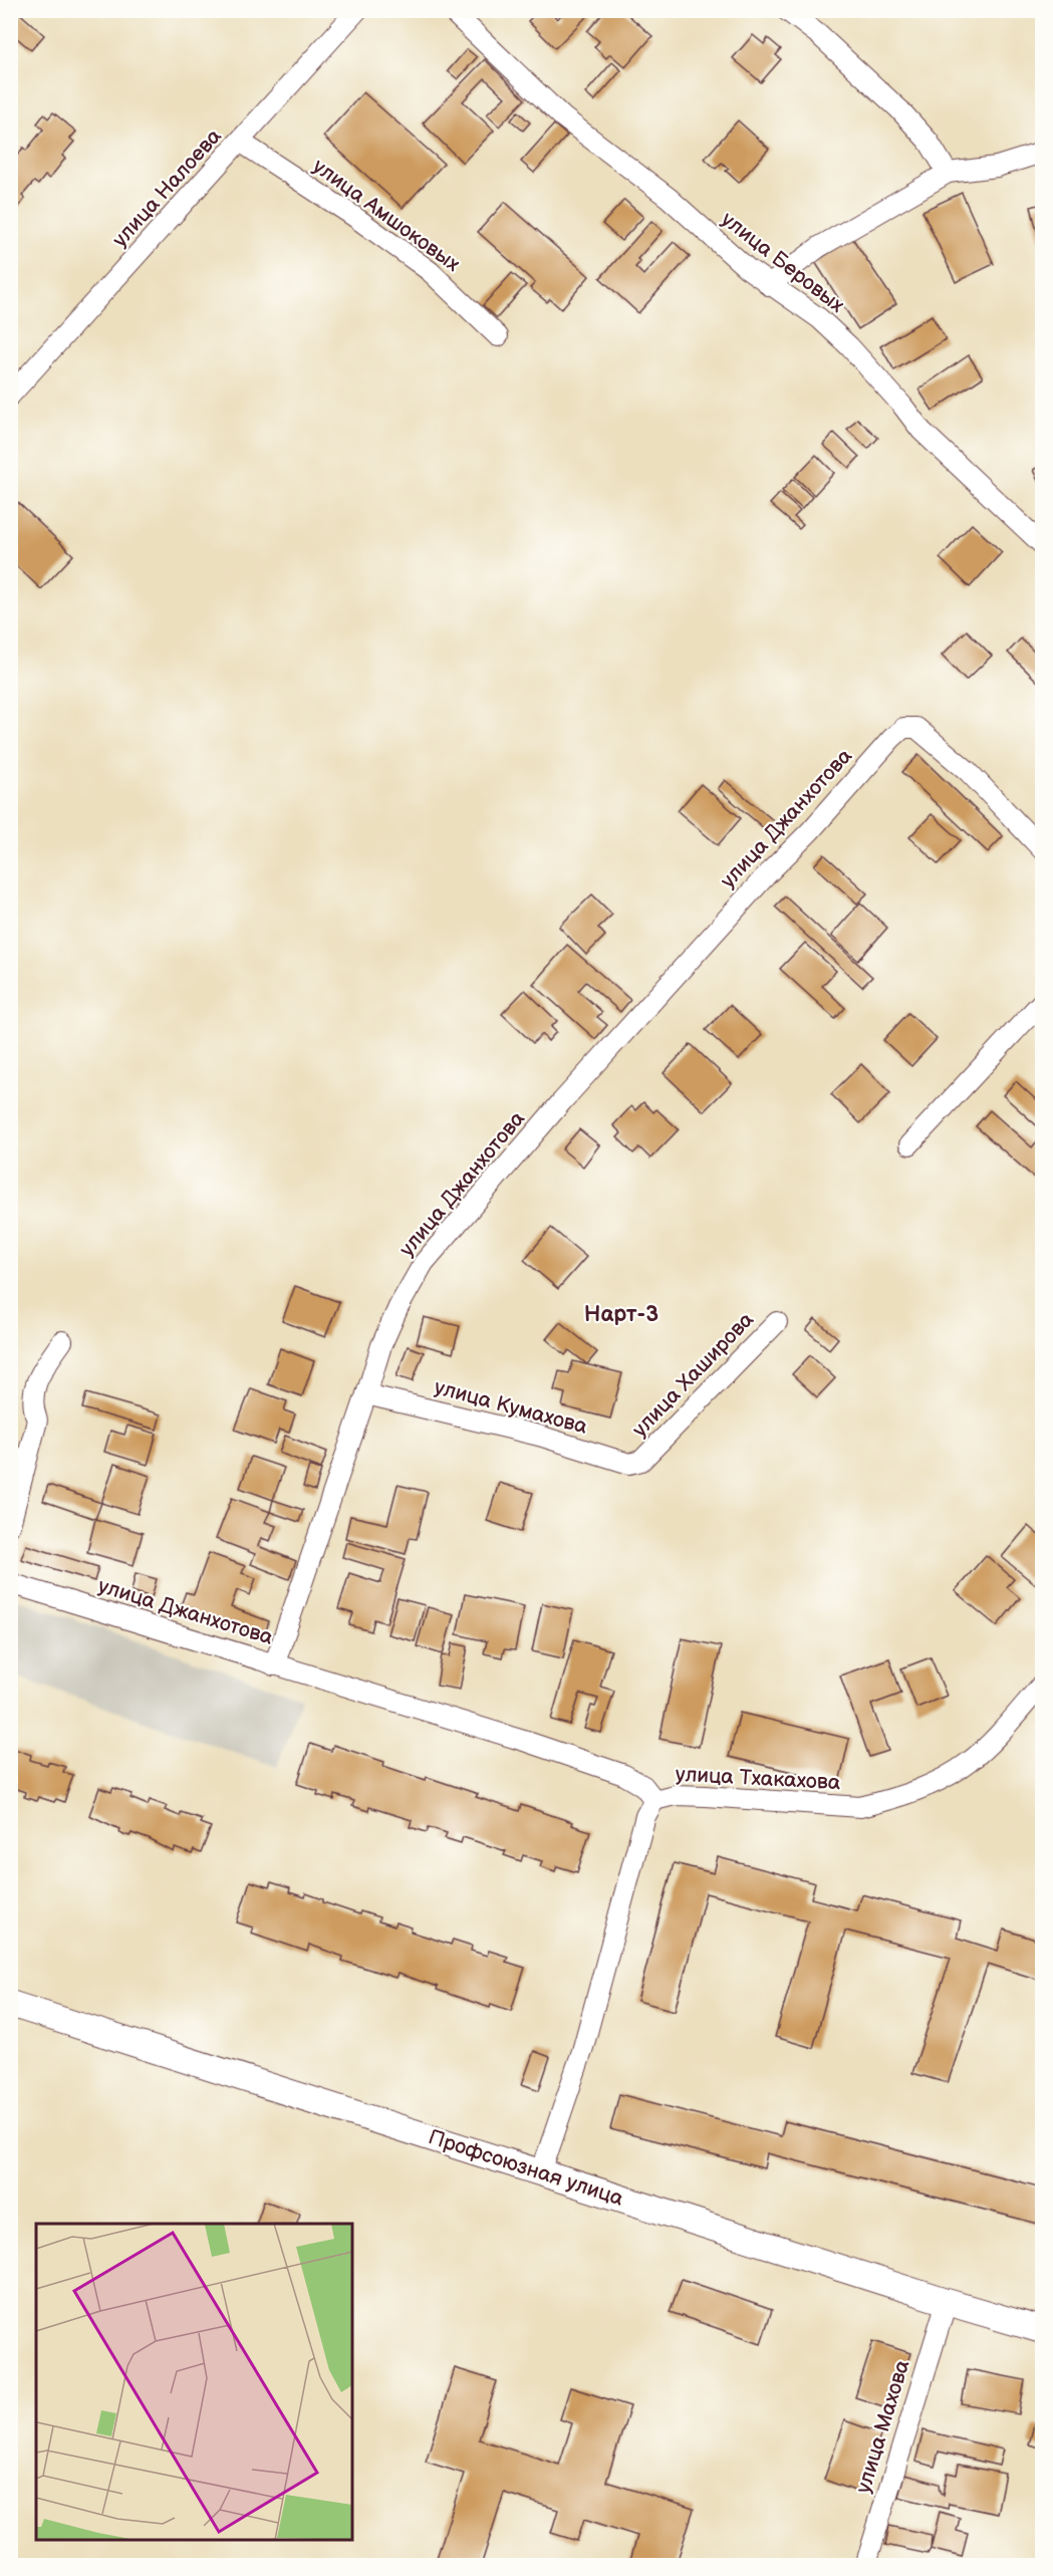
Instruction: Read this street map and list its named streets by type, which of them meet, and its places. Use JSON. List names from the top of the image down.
{
  "streets": {
    "street": [
      "улица Налоева",
      "улица Амшоковых",
      "улица Беровых",
      "улица Джанхотова",
      "улица Хаширова",
      "улица Кумахова",
      "улица Тхакахова",
      "Профсоюзная улица",
      "улица Махова"
    ]
  },
  "crossings": [
    ["улица Налоева", "улица Амшоковых"],
    ["улица Джанхотова", "улица Кумахова"],
    ["улица Джанхотова", "улица Тхакахова"],
    ["улица Хаширова", "улица Кумахова"],
    ["Профсоюзная улица", "улица Махова"]
  ],
  "districts": ["Нарт-3"]
}
